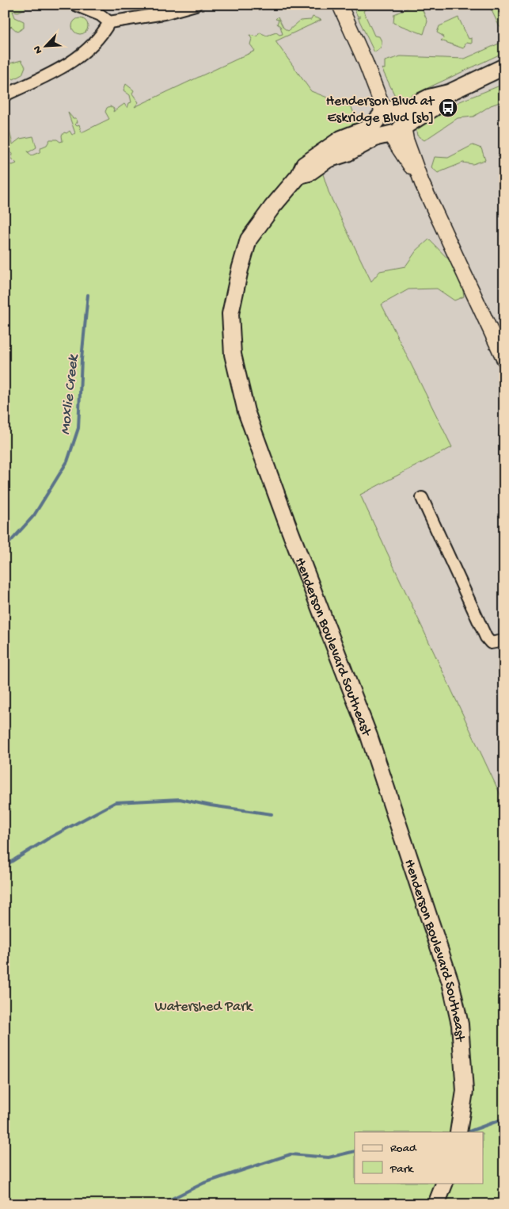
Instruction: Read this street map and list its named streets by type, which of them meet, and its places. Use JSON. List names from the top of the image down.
{
  "streets": {
    "main road": ["Henderson Boulevard Southeast"]
  },
  "water": ["Moxlie Creek"],
  "parks": ["Watershed Park"],
  "places": {
    "bus stop": ["Henderson Blvd at Eskridge Blvd [sb]"]
  },
  "legend": ["Road", "Park"],
  "north": "bottom left"
}
